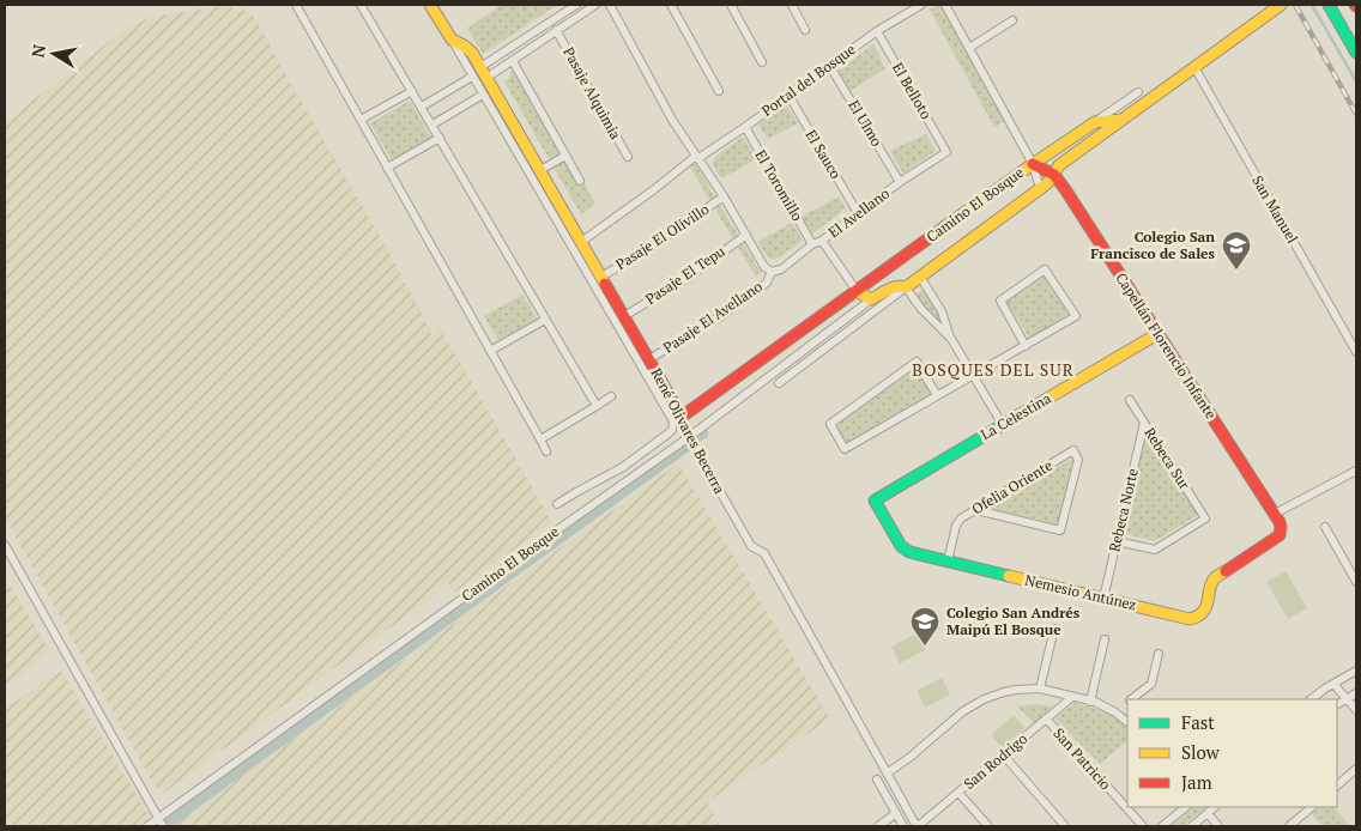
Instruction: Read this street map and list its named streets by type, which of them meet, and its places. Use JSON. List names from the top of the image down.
{
  "streets": {
    "street": [
      "Portal del Bosque",
      "El Belloto",
      "Pasaje Alquimia",
      "El Ulmo",
      "El Sauco",
      "El Toromillo",
      "Camino El Bosque",
      "San Manuel",
      "El Avellano",
      "Pasaje El Olivillo",
      "Pasaje El Tepu",
      "Pasaje El Avellano",
      "Capellán Florencio Infante",
      "La Celestina",
      "René Olivares Becerra",
      "Rebeca Sur",
      "Ofelia Oriente",
      "Rebeca Norte",
      "Nemesio Antúnez",
      "San Patricio",
      "San Rodrigo"
    ]
  },
  "crossings": [
    ["Portal del Bosque", "El Belloto"],
    ["Portal del Bosque", "El Ulmo"],
    ["Portal del Bosque", "El Sauco"],
    ["Portal del Bosque", "El Toromillo"],
    ["Portal del Bosque", "René Olivares Becerra"],
    ["El Belloto", "El Avellano"],
    ["El Ulmo", "El Avellano"],
    ["El Sauco", "El Avellano"],
    ["El Toromillo", "El Avellano"],
    ["Camino El Bosque", "San Manuel"],
    ["Camino El Bosque", "Capellán Florencio Infante"],
    ["Camino El Bosque", "René Olivares Becerra"],
    ["El Avellano", "Pasaje El Avellano"],
    ["Pasaje El Olivillo", "René Olivares Becerra"],
    ["Pasaje El Tepu", "René Olivares Becerra"],
    ["Pasaje El Avellano", "René Olivares Becerra"],
    ["Capellán Florencio Infante", "La Celestina"],
    ["Capellán Florencio Infante", "Nemesio Antúnez"],
    ["La Celestina", "Nemesio Antúnez"],
    ["René Olivares Becerra", "San Rodrigo"],
    ["Rebeca Sur", "Rebeca Norte"],
    ["Ofelia Oriente", "Nemesio Antúnez"],
    ["Rebeca Norte", "Nemesio Antúnez"],
    ["San Patricio", "San Rodrigo"]
  ],
  "districts": ["BOSQUES DEL SUR"],
  "places": {
    "school or university": ["Colegio San Francisco de Sales", "Colegio San Andrés Maipú El Bosque"]
  },
  "legend": ["Fast", "Slow", "Jam"],
  "north": "left"
}
